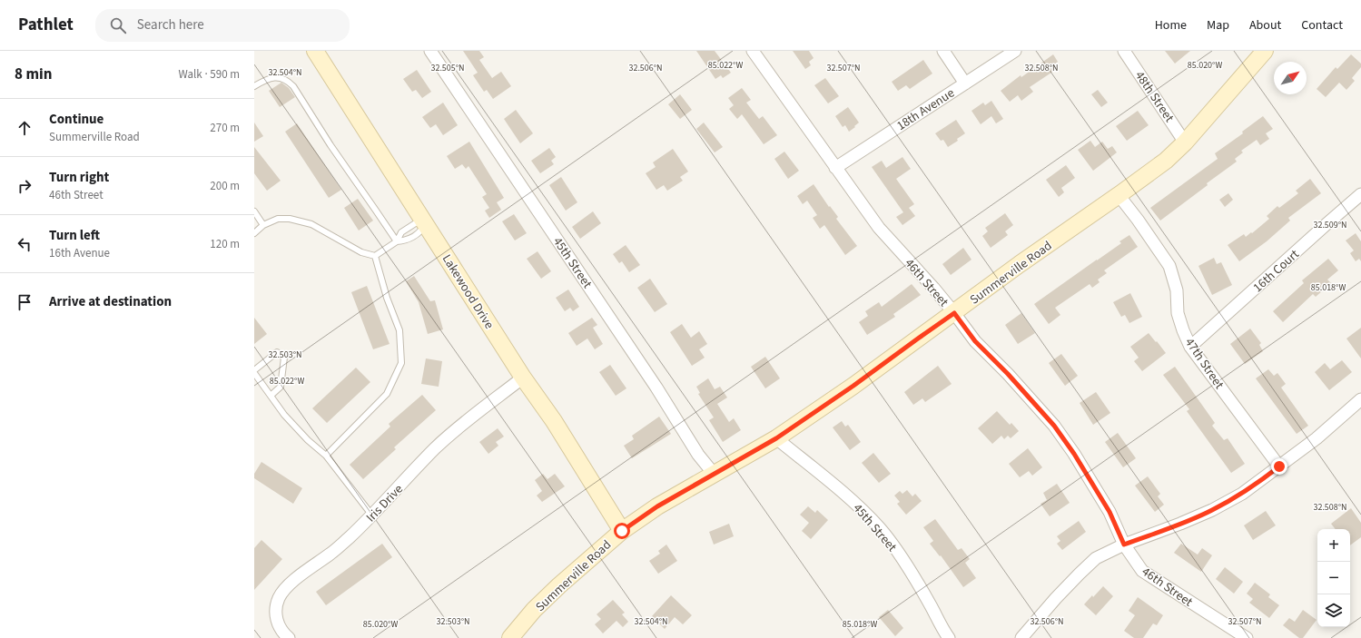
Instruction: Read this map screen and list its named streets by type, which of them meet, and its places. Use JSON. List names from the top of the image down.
{
  "streets": {
    "main road": ["Summerville Road", "Lakewood Drive"],
    "street": [
      "48th Street",
      "18th Avenue",
      "45th Street",
      "16th Court",
      "46th Street",
      "47th Street",
      "Iris Drive"
    ]
  },
  "crossings": [
    ["48th Street", "Summerville Road"],
    ["18th Avenue", "46th Street"],
    ["45th Street", "Summerville Road"],
    ["16th Court", "47th Street"],
    ["Summerville Road", "46th Street"],
    ["Summerville Road", "Lakewood Drive"],
    ["Summerville Road", "47th Street"],
    ["Lakewood Drive", "Iris Drive"]
  ],
  "north": "top right",
  "page": {
    "header": "Pathlet",
    "search": "Search here",
    "nav": [
      "Home",
      "Map",
      "About",
      "Contact"
    ],
    "heading": ["8 min", "Walk · 590 m"],
    "list": [
      ["Continue", "Summerville Road", "270 m"],
      ["Turn right", "46th Street", "200 m"],
      ["Turn left", "16th Avenue", "120 m"],
      "Arrive at destination"
    ],
    "map_buttons": ["+", "−"]
  },
  "coordinates": [
    "85.022°W",
    "85.020°W",
    "32.505°N",
    "32.506°N",
    "32.507°N",
    "32.508°N",
    "32.504°N",
    "32.509°N",
    "85.018°W",
    "32.503°N"
  ]
}
